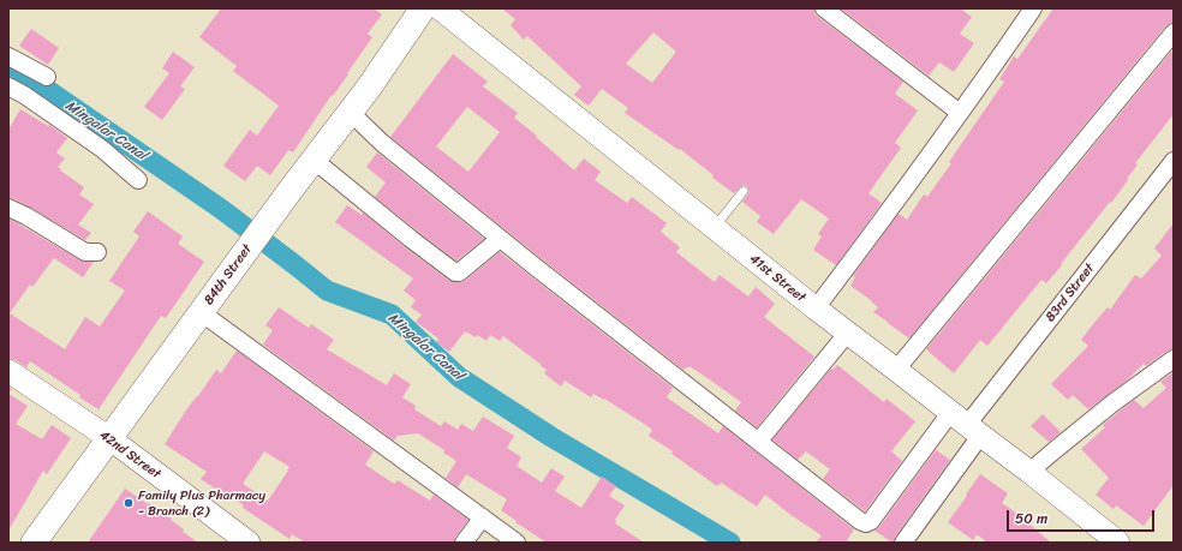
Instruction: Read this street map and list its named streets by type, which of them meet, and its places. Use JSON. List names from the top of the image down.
{
  "streets": {
    "main road": ["84th Street"],
    "street": ["41st Street", "83rd Street", "42nd Street"]
  },
  "crossings": [
    ["84th Street", "42nd Street"],
    ["41st Street", "83rd Street"]
  ],
  "water": ["Mingalar Canal"],
  "places": ["Family Plus Pharmacy - Branch (2)"],
  "scale_bar": "50 m"
}
